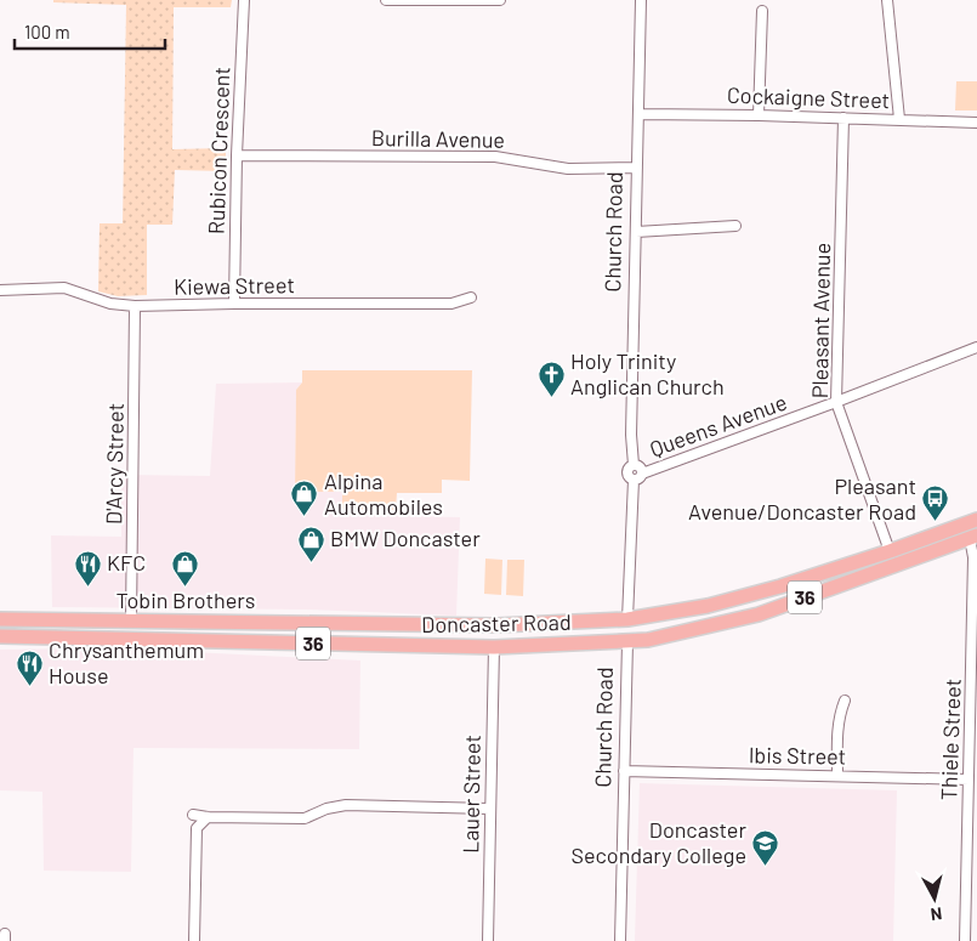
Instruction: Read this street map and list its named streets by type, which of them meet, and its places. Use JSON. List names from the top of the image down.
{
  "streets": {
    "main road": ["Church Road", "36", "Doncaster Road"],
    "street": [
      "Cockaigne Street",
      "Burilla Avenue",
      "Rubicon Crescent",
      "Kiewa Street",
      "Pleasant Avenue",
      "Queens Avenue",
      "D'Arcy Street",
      "Thiele Street",
      "Ibis Street",
      "Lauer Street"
    ]
  },
  "crossings": [
    ["Cockaigne Street", "Church Road"],
    ["Cockaigne Street", "Pleasant Avenue"],
    ["Burilla Avenue", "Rubicon Crescent"],
    ["Burilla Avenue", "Church Road"],
    ["Rubicon Crescent", "Kiewa Street"],
    ["Church Road", "Queens Avenue"],
    ["Church Road", "Doncaster Road"],
    ["Church Road", "Ibis Street"],
    ["Kiewa Street", "D'Arcy Street"],
    ["Pleasant Avenue", "Queens Avenue"],
    ["Pleasant Avenue", "Doncaster Road"],
    ["D'Arcy Street", "Doncaster Road"],
    ["Doncaster Road", "Thiele Street"],
    ["Doncaster Road", "Lauer Street"],
    ["Thiele Street", "Ibis Street"]
  ],
  "places": {
    "church": ["Holy Trinity Anglican Church"],
    "shop": ["Alpina Automobiles", "BMW Doncaster", "Tobin Brothers"],
    "bus stop": ["Pleasant Avenue/Doncaster Road"],
    "restaurant": ["KFC", "Chrysanthemum House"],
    "school or university": ["Doncaster Secondary College"]
  },
  "scale_bar": "100 m",
  "north": "bottom"
}
